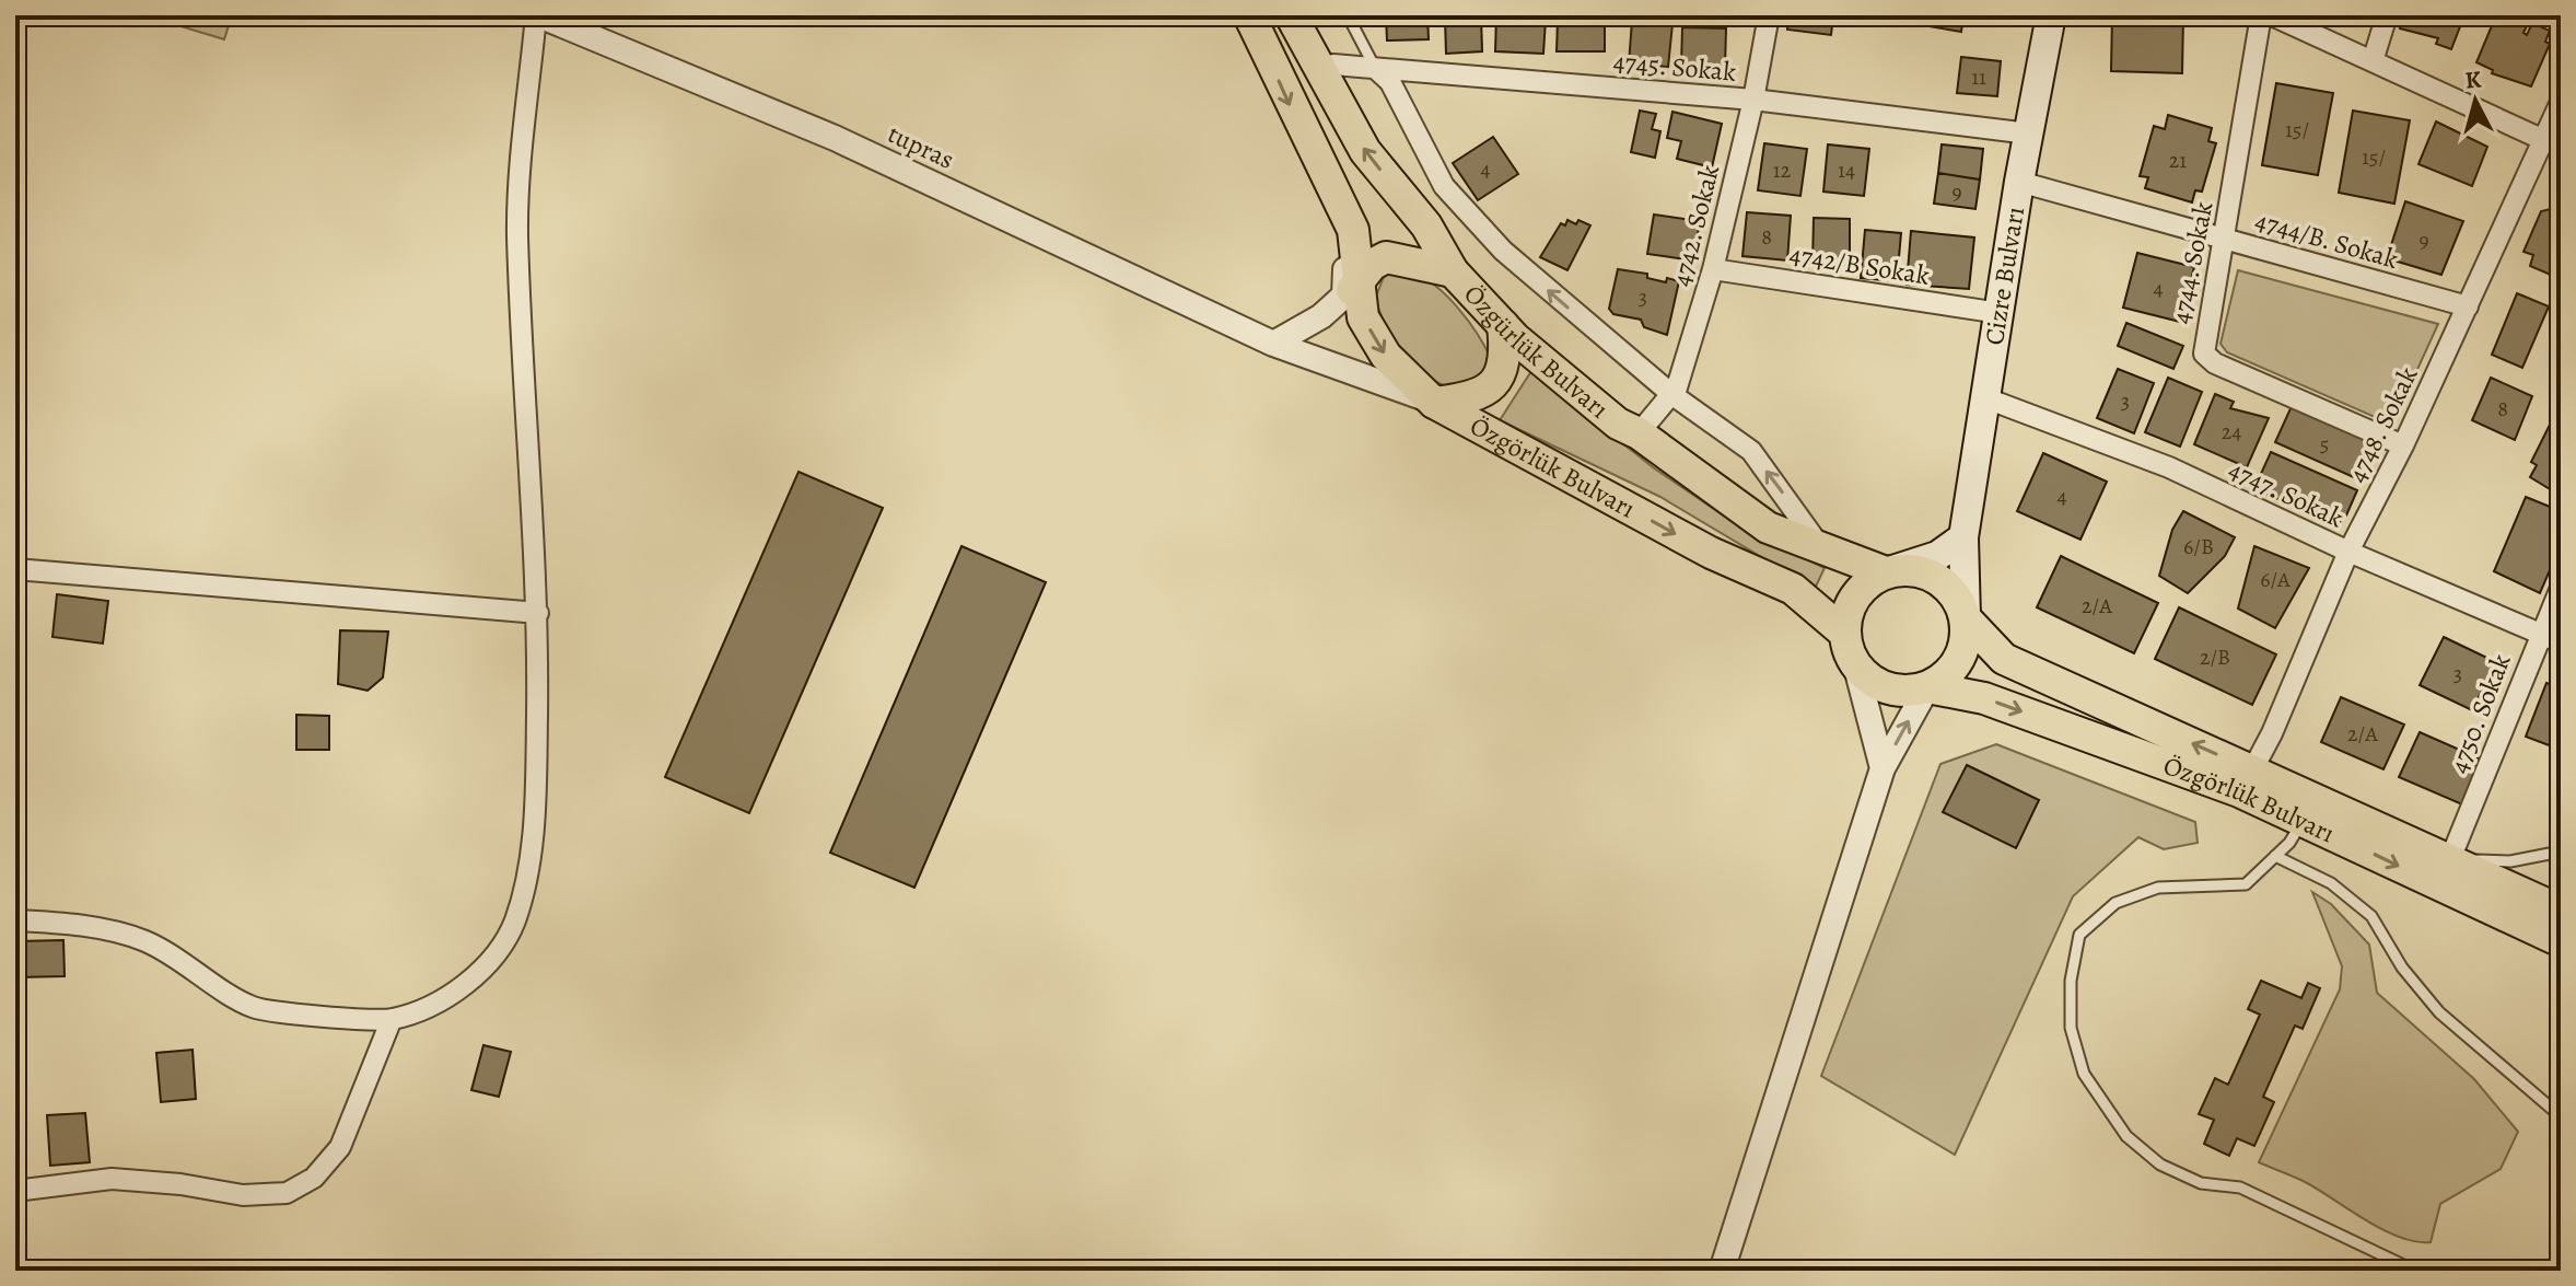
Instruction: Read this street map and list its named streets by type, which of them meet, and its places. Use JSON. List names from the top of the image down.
{
  "streets": {
    "main road": ["Cizre Bulvarı", "Özgürlük Bulvarı", "Özgörlük Bulvarı"],
    "street": [
      "4745. Sokak",
      "tupras",
      "4742. Sokak",
      "4744/B. Sokak",
      "4744. Sokak",
      "4742/B Sokak",
      "4748. Sokak",
      "4747. Sokak",
      "4750. Sokak"
    ]
  },
  "crossings": [
    ["4745. Sokak", "4742. Sokak"],
    ["4745. Sokak", "Cizre Bulvarı"],
    ["4745. Sokak", "Özgürlük Bulvarı"],
    ["tupras", "Özgürlük Bulvarı"],
    ["tupras", "Özgörlük Bulvarı"],
    ["4742. Sokak", "4742/B Sokak"],
    ["4742. Sokak", "Özgürlük Bulvarı"],
    ["4744/B. Sokak", "4744. Sokak"],
    ["4744/B. Sokak", "Cizre Bulvarı"],
    ["4744/B. Sokak", "4748. Sokak"],
    ["4744. Sokak", "4748. Sokak"],
    ["4742/B Sokak", "Cizre Bulvarı"],
    ["Cizre Bulvarı", "Özgürlük Bulvarı"],
    ["Cizre Bulvarı", "Özgörlük Bulvarı"],
    ["Cizre Bulvarı", "4747. Sokak"],
    ["Özgürlük Bulvarı", "Özgörlük Bulvarı"],
    ["4748. Sokak", "4747. Sokak"],
    ["4747. Sokak", "4750. Sokak"]
  ],
  "house_numbers": [
    "11",
    "15/",
    "15/",
    "21",
    "4",
    "12",
    "14",
    "9",
    "8",
    "9",
    "4",
    "3",
    "3",
    "8",
    "24",
    "5",
    "4",
    "6/B",
    "6/A",
    "2/A",
    "2/B",
    "3",
    "2/A"
  ],
  "north": "top"
}
